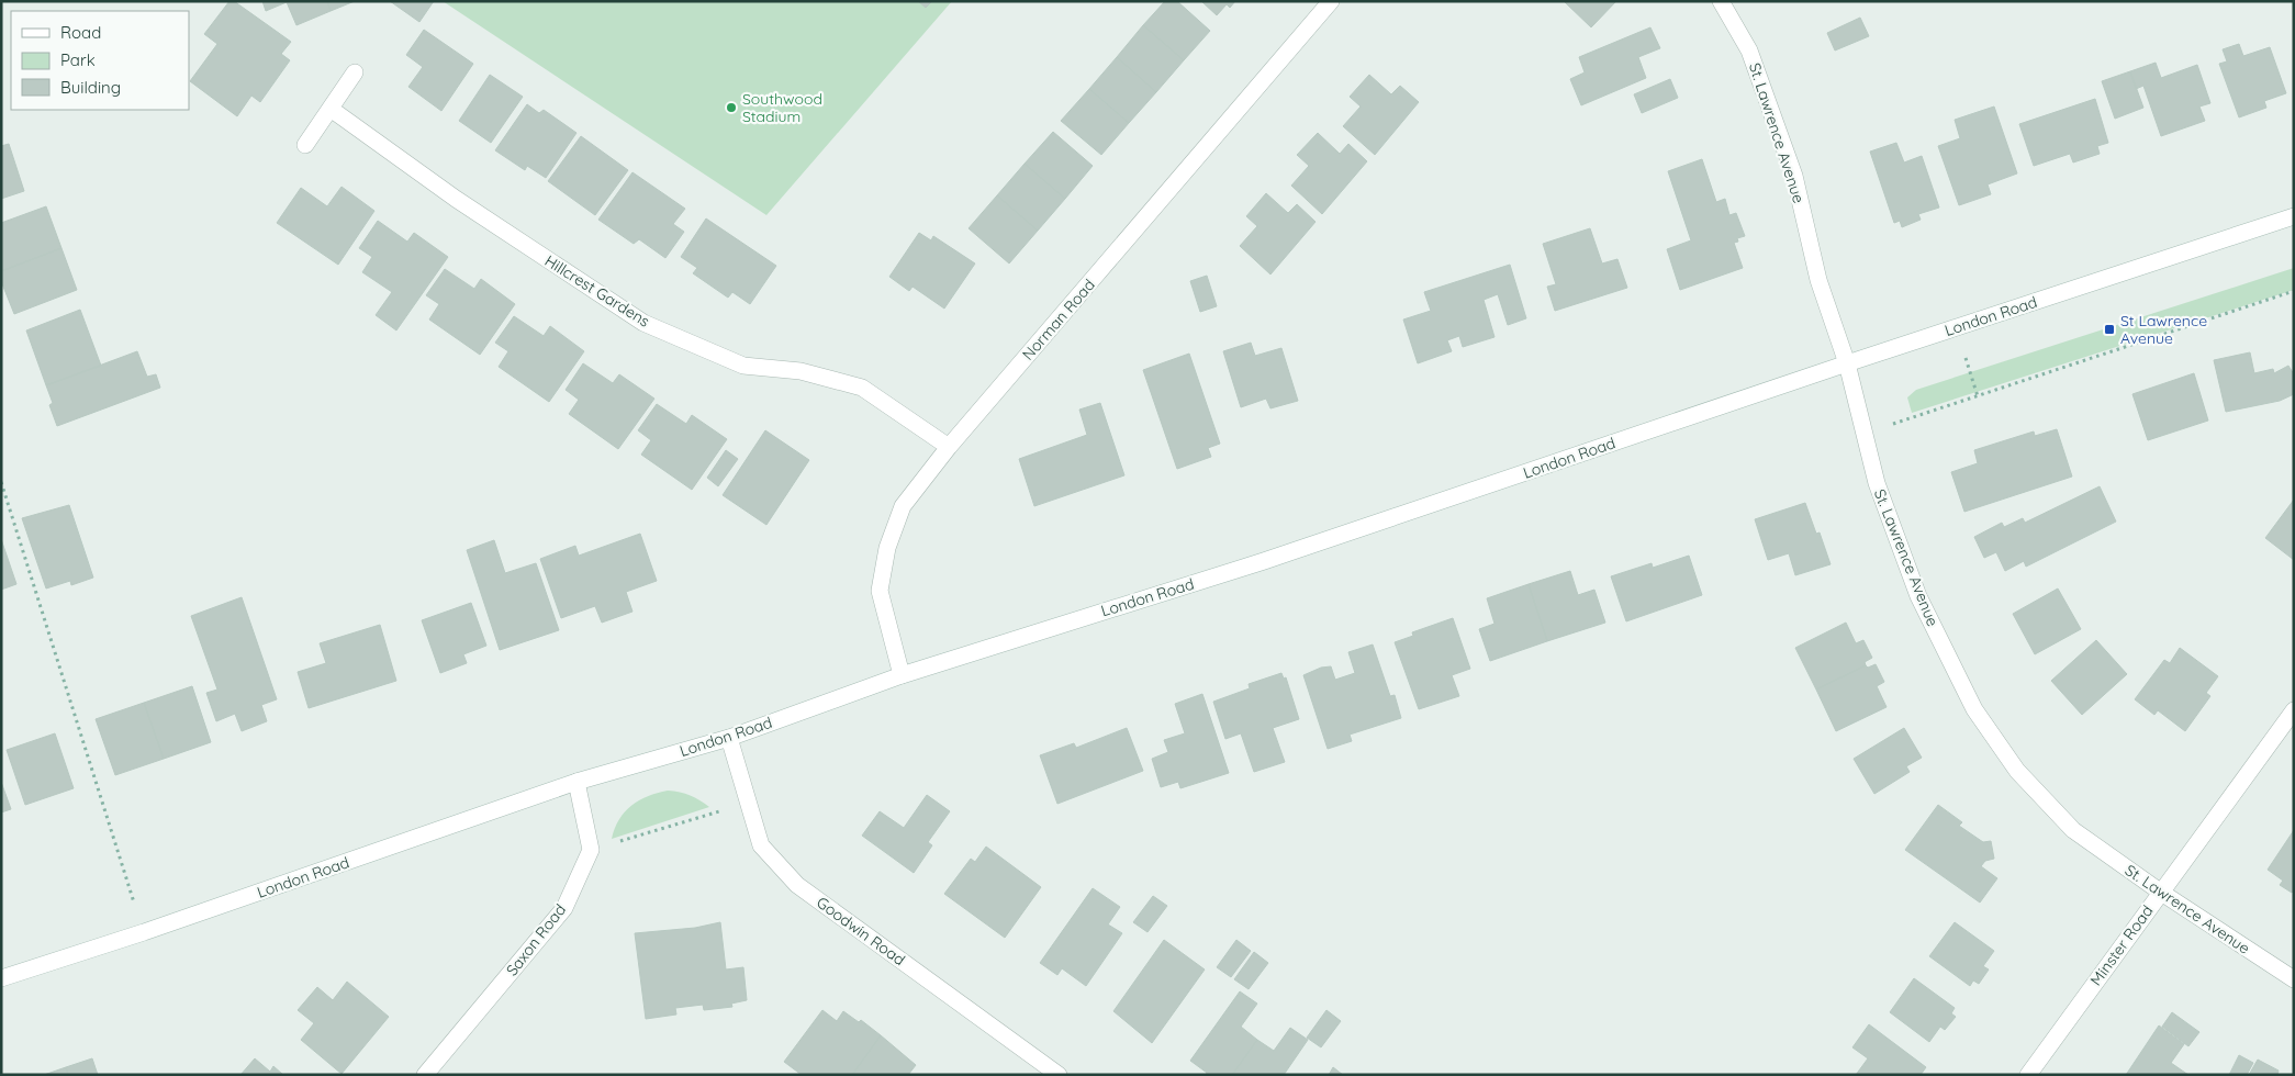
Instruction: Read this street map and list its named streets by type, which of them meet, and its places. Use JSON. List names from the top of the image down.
{
  "streets": {
    "street": [
      "St. Lawrence Avenue",
      "Hillcrest Gardens",
      "London Road",
      "Norman Road",
      "Goodwin Road",
      "Saxon Road",
      "Minster Road"
    ]
  },
  "crossings": [
    ["St. Lawrence Avenue", "London Road"],
    ["St. Lawrence Avenue", "Minster Road"],
    ["Hillcrest Gardens", "Norman Road"],
    ["London Road", "Norman Road"],
    ["London Road", "Goodwin Road"]
  ],
  "places": {
    "other": ["Southwood Stadium"],
    "transit": ["St Lawrence Avenue"]
  },
  "legend": ["Road", "Park", "Building"]
}
